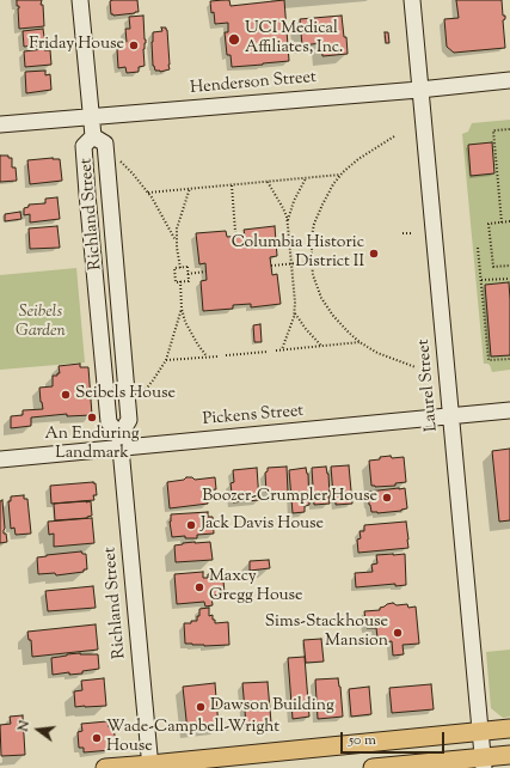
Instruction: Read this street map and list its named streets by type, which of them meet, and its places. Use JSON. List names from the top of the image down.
{
  "streets": {
    "street": [
      "Henderson Street",
      "Richland Street",
      "Laurel Street",
      "Pickens Street"
    ]
  },
  "crossings": [
    ["Henderson Street", "Richland Street"],
    ["Henderson Street", "Laurel Street"],
    ["Richland Street", "Pickens Street"],
    ["Laurel Street", "Pickens Street"]
  ],
  "parks": ["Seibels Garden"],
  "places": [
    "UCI Medical Affiliates, Inc.",
    "Friday House",
    "Columbia Historic District II",
    "Seibels House",
    "An Enduring Landmark",
    "Boozer-Crumpler House",
    "Jack Davis House",
    "Maxcy Gregg House",
    "Sims-Stackhouse Mansion",
    "Dawson Building",
    "Wade-Campbell-Wright House"
  ],
  "scale_bar": "50 m",
  "north": "left"
}
